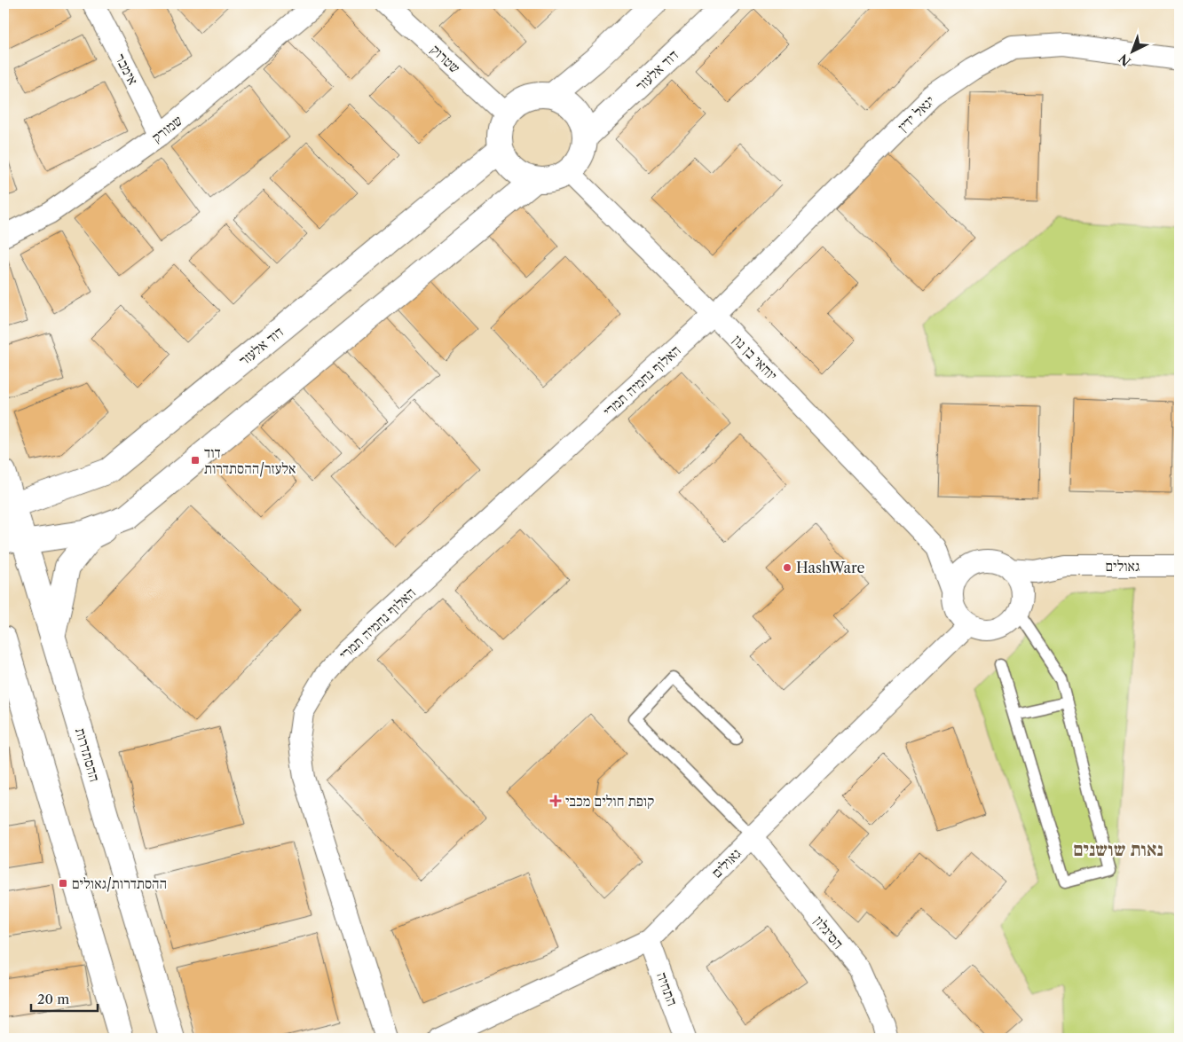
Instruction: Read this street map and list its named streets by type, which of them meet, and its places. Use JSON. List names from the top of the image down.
{
  "streets": {
    "street": [
      "שטרוק",
      "אימבר",
      "דוד אלעזר",
      "יגאל ידין",
      "שמורק",
      "יוחאי בן נון",
      "האלוף נחמיה תמרי",
      "גאולים",
      "ההסתדרות",
      "הסיגלון",
      "התחיה"
    ]
  },
  "crossings": [
    ["שטרוק", "דוד אלעזר"],
    ["שטרוק", "יוחאי בן נון"],
    ["אימבר", "שמורק"],
    ["דוד אלעזר", "יוחאי בן נון"],
    ["דוד אלעזר", "ההסתדרות"],
    ["יגאל ידין", "יוחאי בן נון"],
    ["יגאל ידין", "האלוף נחמיה תמרי"],
    ["יוחאי בן נון", "האלוף נחמיה תמרי"],
    ["יוחאי בן נון", "גאולים"],
    ["גאולים", "הסיגלון"],
    ["גאולים", "התחיה"]
  ],
  "districts": ["נאות שושנים"],
  "places": {
    "transit": ["דוד אלעזר/ההסתדרות", "ההסתדרות/גאולים"],
    "other": ["HashWare"],
    "health": ["קופת חולים מכבי"]
  },
  "scale_bar": "20 m",
  "north": "bottom left"
}
